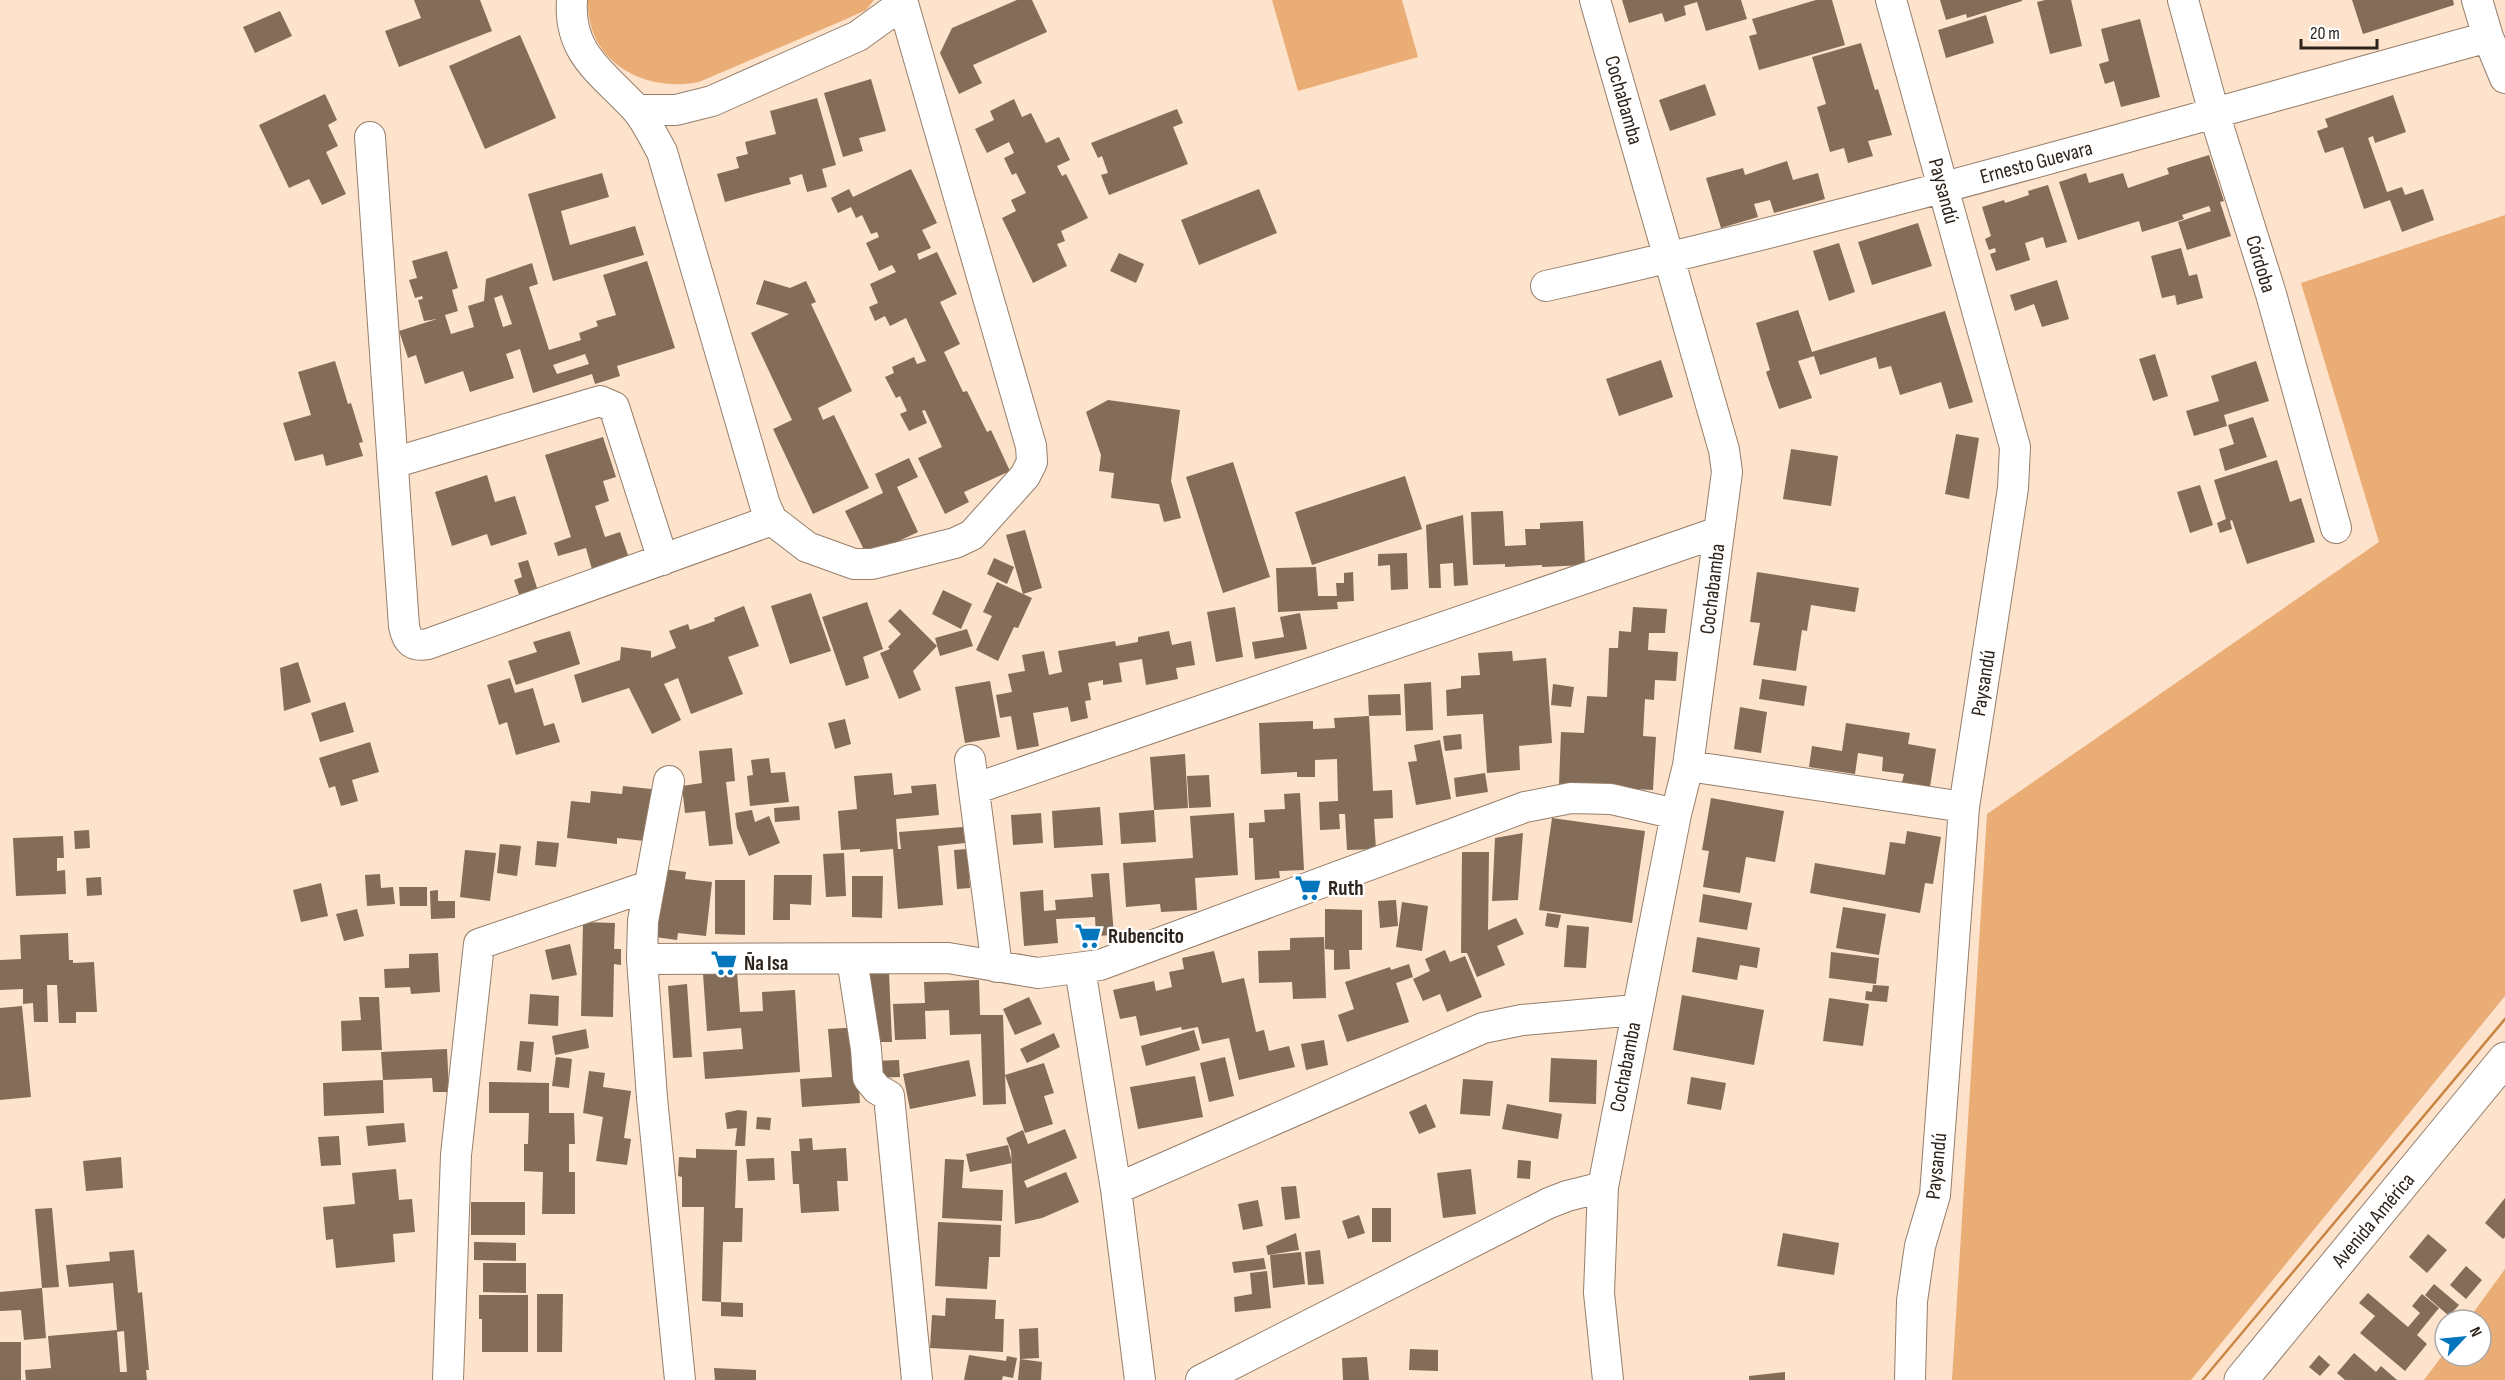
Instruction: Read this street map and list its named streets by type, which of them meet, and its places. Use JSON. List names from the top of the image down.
{
  "streets": {
    "main road": ["Avenida América"],
    "street": [
      "Cochabamba",
      "Ernesto Guevara",
      "Paysandú",
      "Córdoba"
    ]
  },
  "crossings": [
    ["Cochabamba", "Ernesto Guevara"],
    ["Ernesto Guevara", "Paysandú"],
    ["Ernesto Guevara", "Córdoba"]
  ],
  "places": {
    "supermarket": ["Ruth", "Rubencito", "Ña Isa"]
  },
  "scale_bar": "20 m",
  "north": "top right"
}
